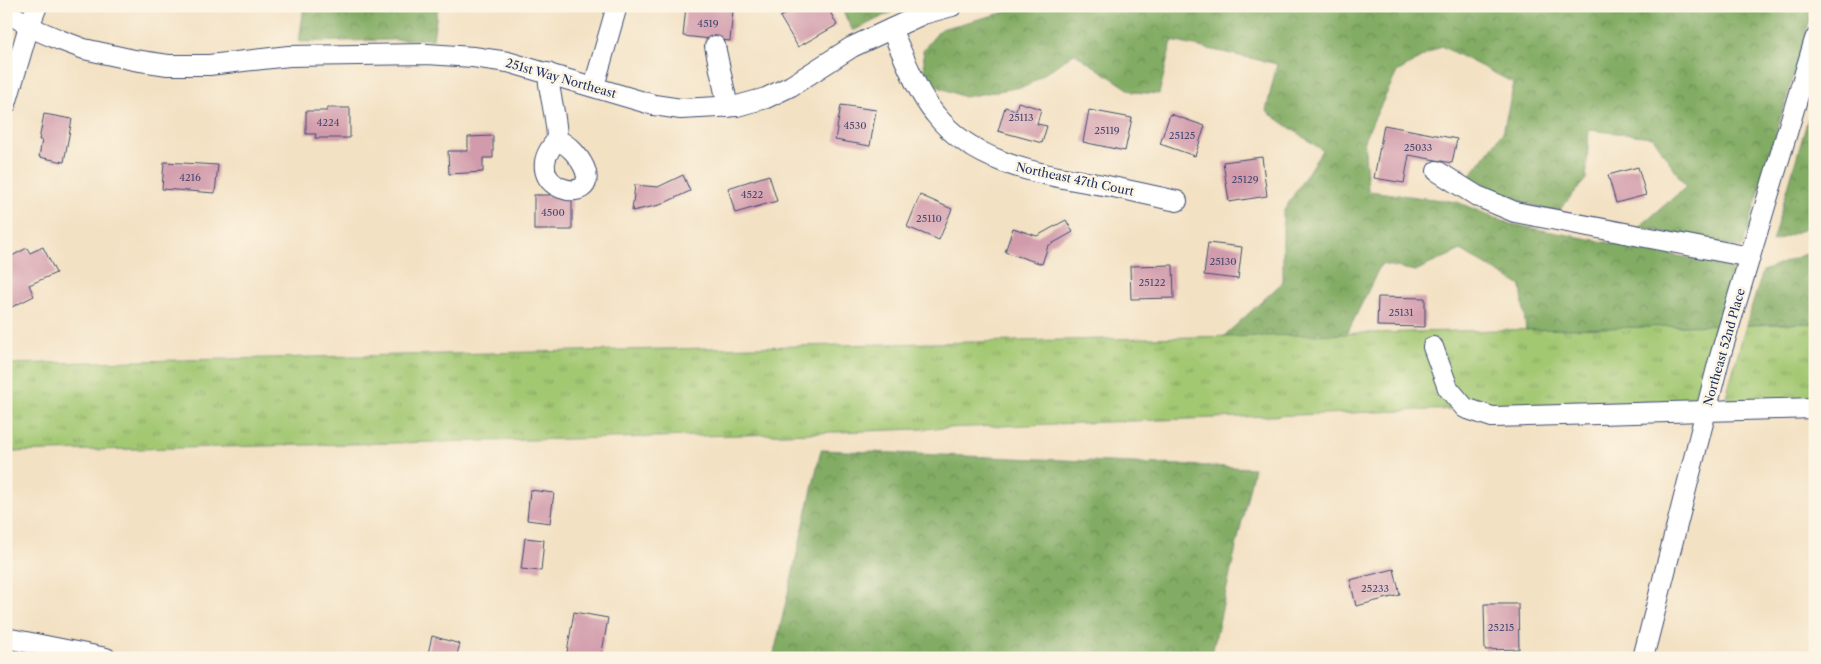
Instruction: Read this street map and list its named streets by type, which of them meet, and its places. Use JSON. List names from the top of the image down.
{
  "streets": {
    "street": ["251st Way Northeast", "Northeast 47th Court", "Northeast 52nd Place"]
  },
  "crossings": [
    ["251st Way Northeast", "Northeast 47th Court"]
  ],
  "house_numbers": [
    "4519",
    "25113",
    "4224",
    "4530",
    "25119",
    "25125",
    "25033",
    "4216",
    "25129",
    "4522",
    "4500",
    "25110",
    "25130",
    "25122",
    "25131",
    "25233",
    "25215"
  ]
}
